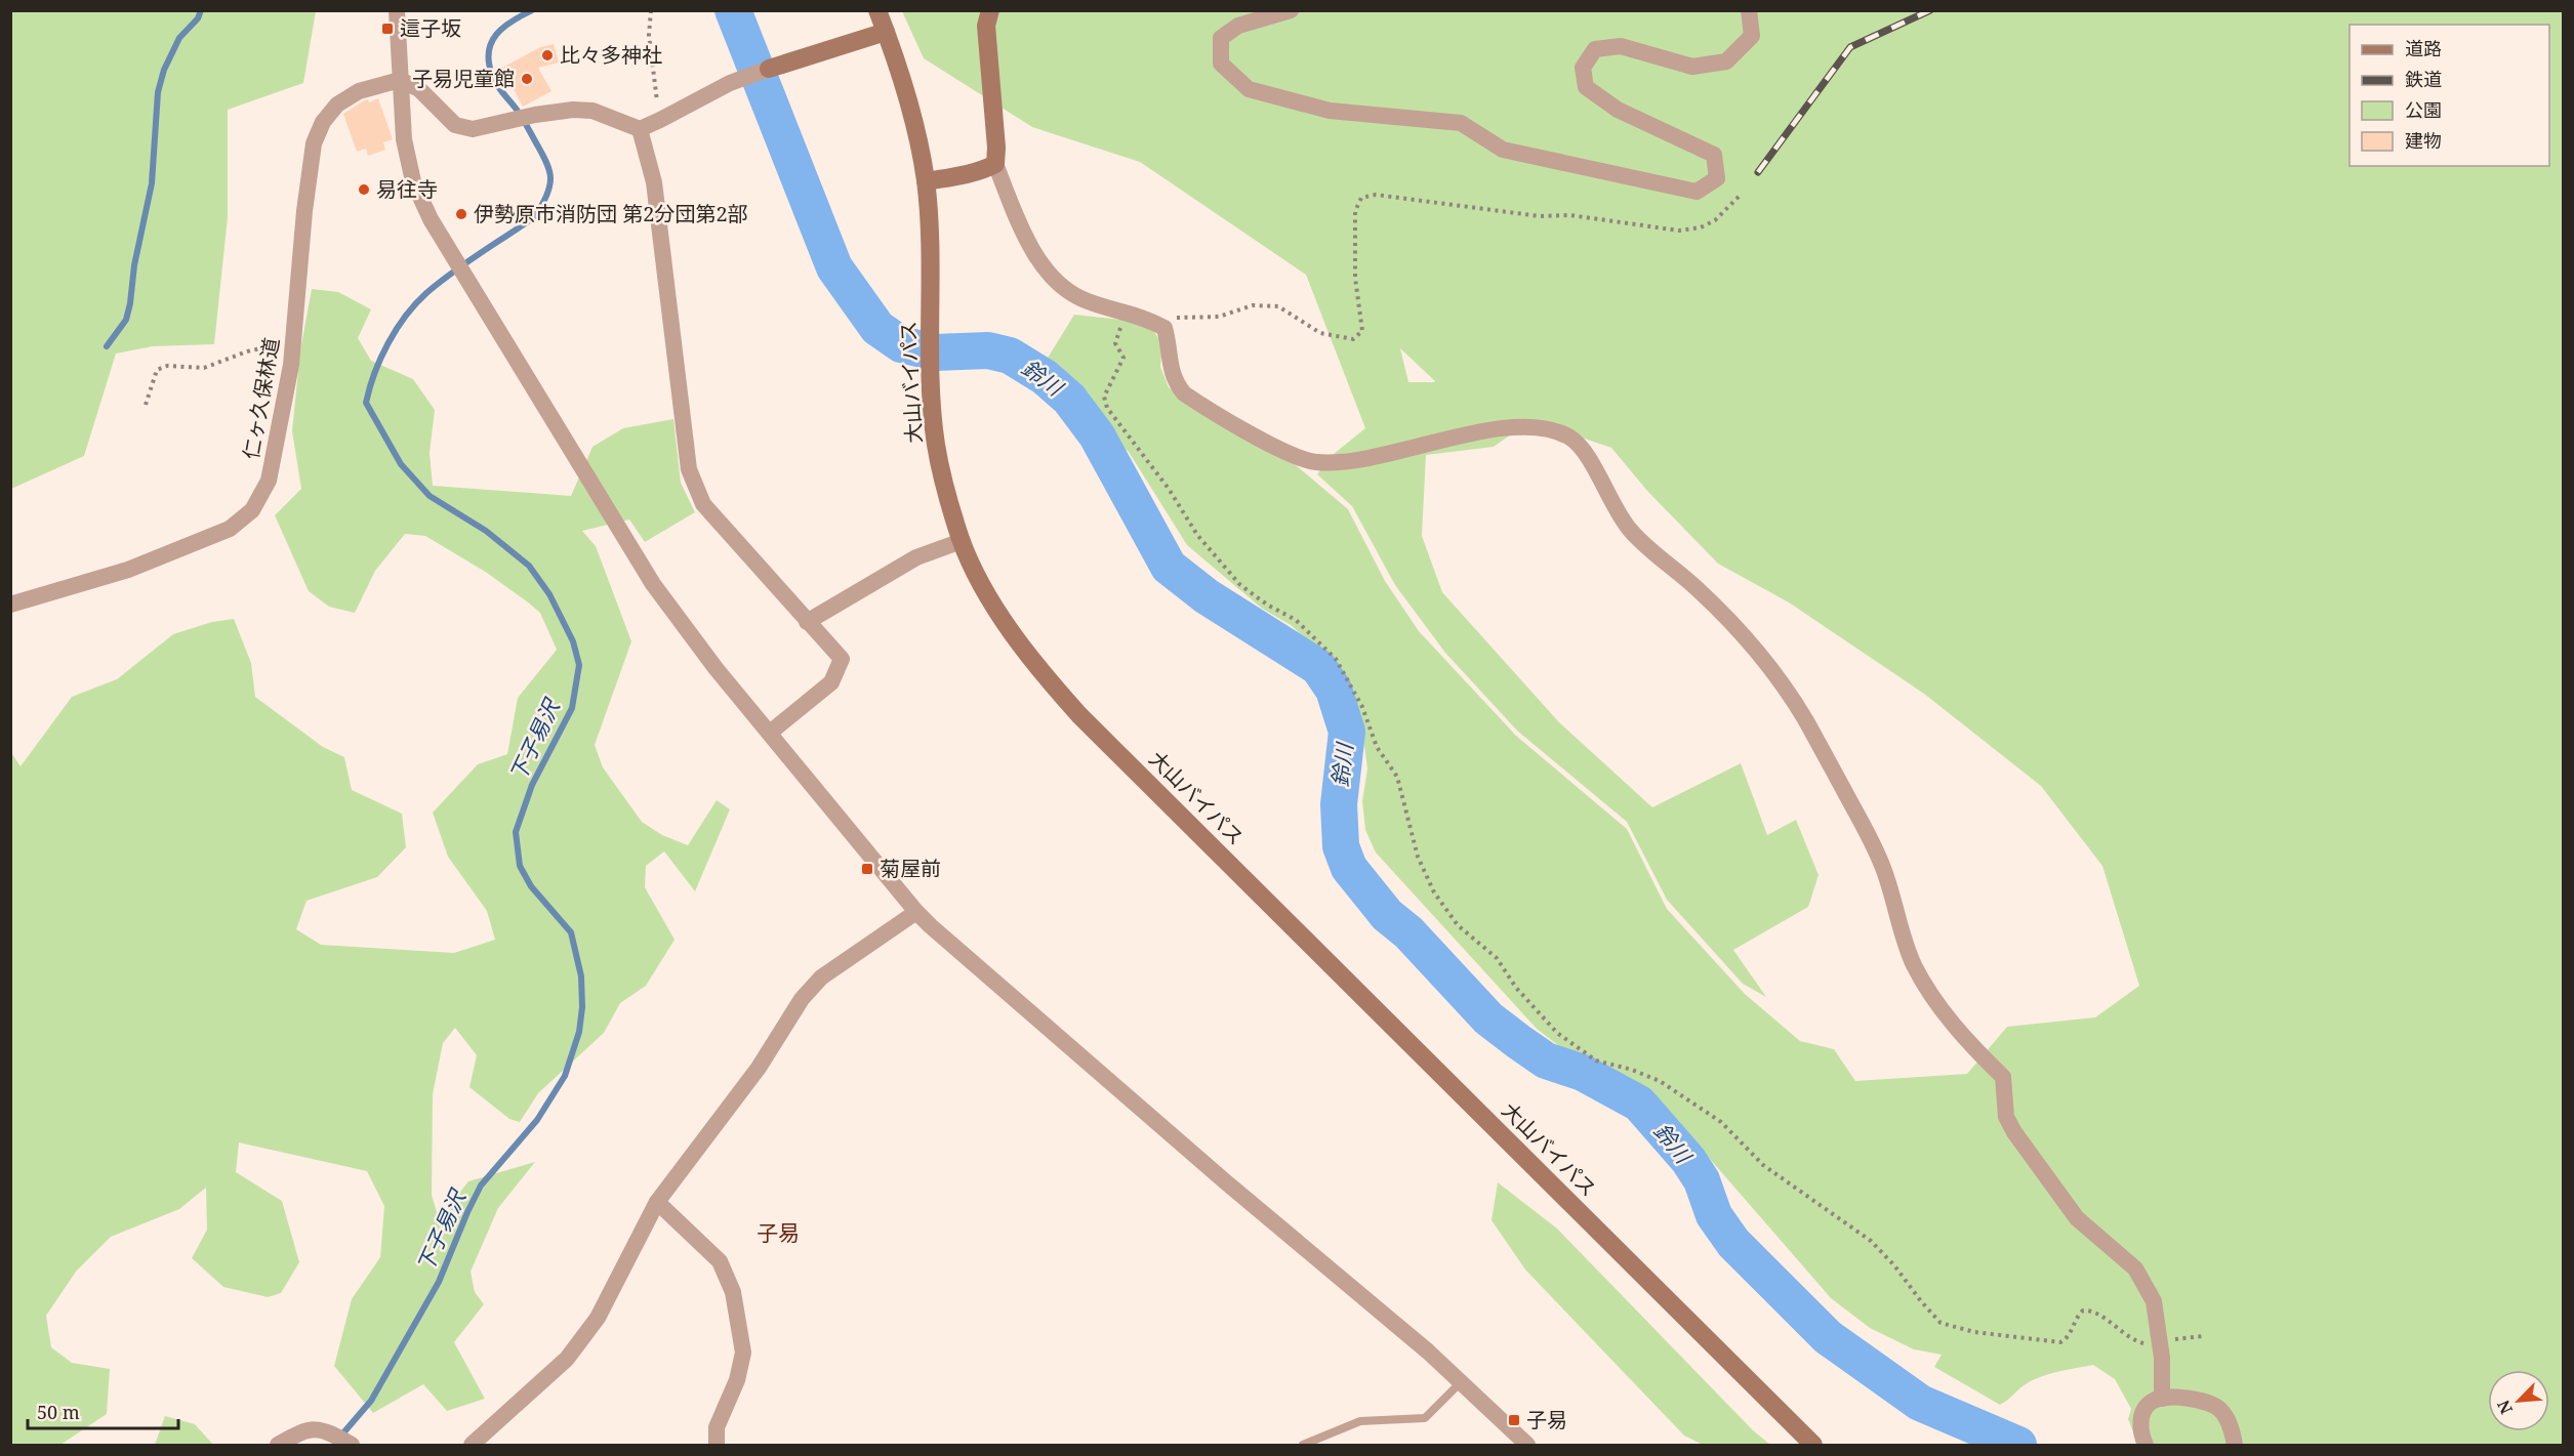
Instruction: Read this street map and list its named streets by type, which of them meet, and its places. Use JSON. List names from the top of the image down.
{
  "streets": {
    "main road": ["大山バイパス"],
    "street": ["仁ヶ久保林道"]
  },
  "districts": ["子易"],
  "water": ["鈴川", "下子易沢"],
  "places": {
    "transit": ["這子坂", "菊屋前", "子易"],
    "other": [
      "比々多神社",
      "子易児童館",
      "易往寺",
      "伊勢原市消防団 第2分団第2部"
    ]
  },
  "legend": [
    "道路",
    "鉄道",
    "公園",
    "建物"
  ],
  "scale_bar": "50 m",
  "north": "bottom left"
}
